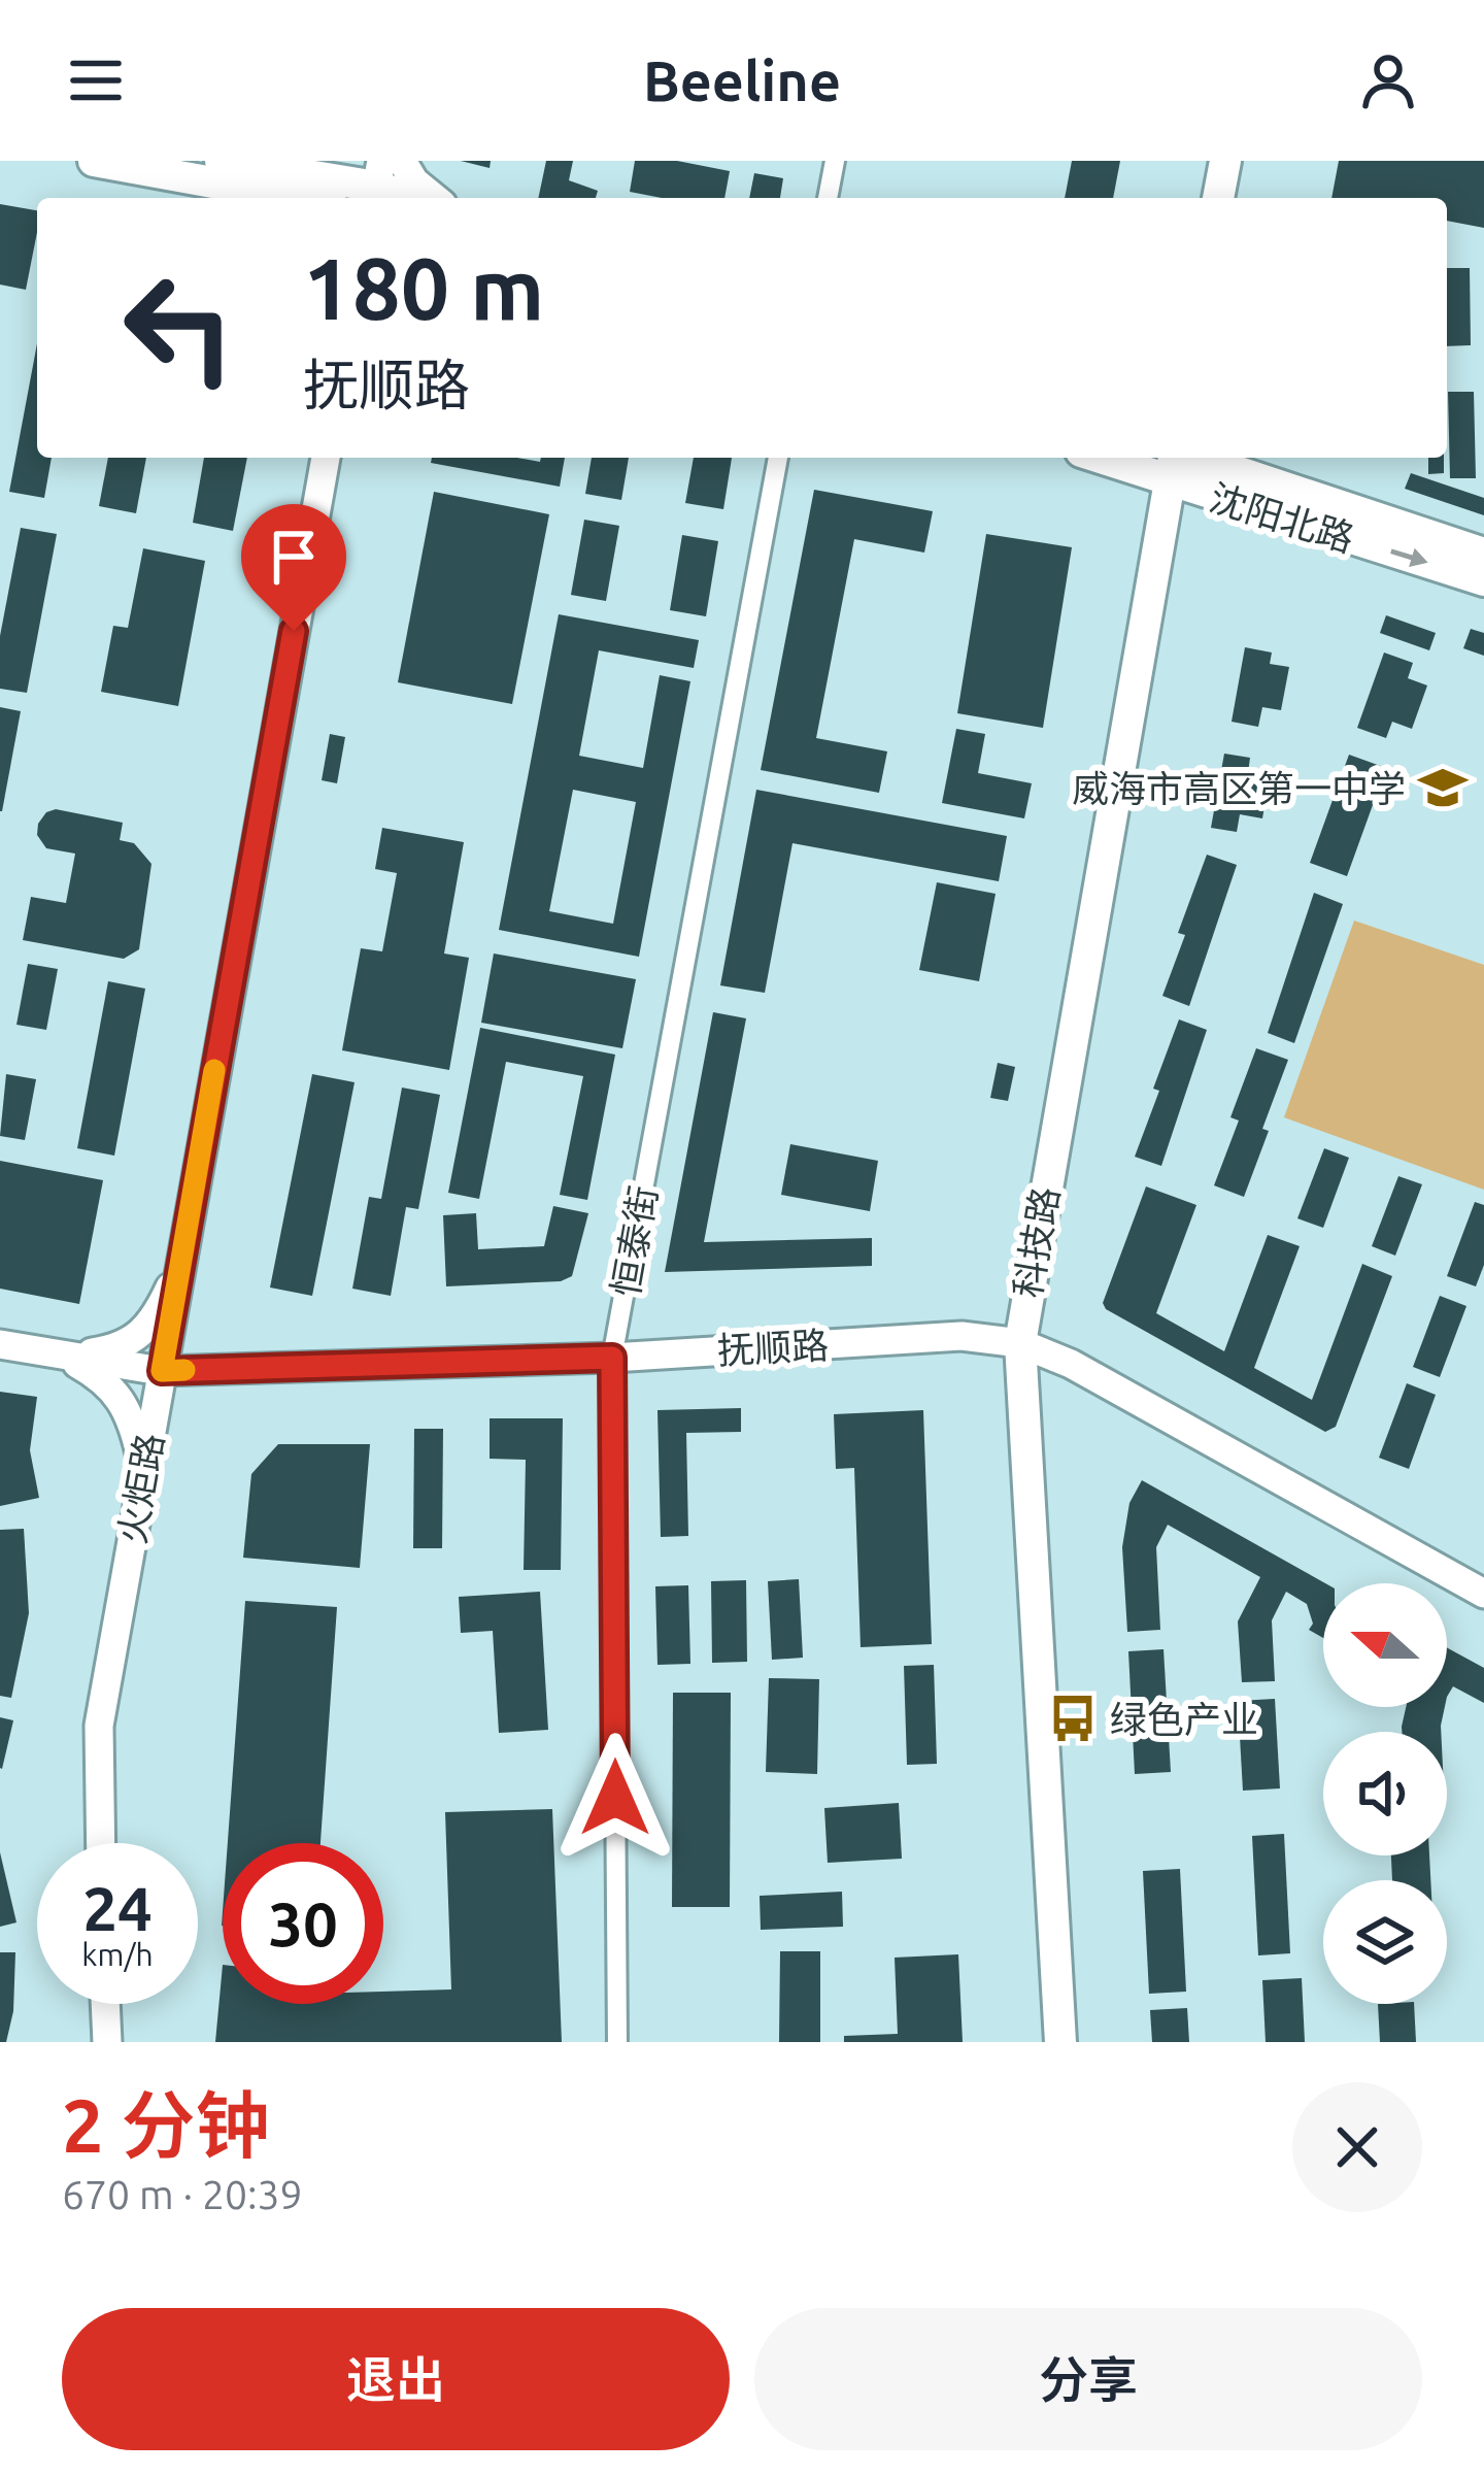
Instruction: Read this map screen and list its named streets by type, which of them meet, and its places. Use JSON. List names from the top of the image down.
{
  "streets": {
    "main road": [
      "沈阳北路",
      "科技路",
      "抚顺路",
      "火炬路"
    ],
    "street": ["恒泰街"]
  },
  "crossings": [
    ["沈阳北路", "科技路"],
    ["恒泰街", "抚顺路"],
    ["科技路", "抚顺路"],
    ["抚顺路", "火炬路"]
  ],
  "places": {
    "school or university": ["威海市高区第一中学"],
    "bus stop": ["绿色产业"]
  },
  "north": "left",
  "page": {
    "header": "Beeline",
    "turn": ["180 m", "抚顺路"],
    "speed": "24 km/h",
    "limit": "30",
    "heading": ["2 分钟", "670 m · 20:39"],
    "buttons": ["退出", "分享"]
  }
}
